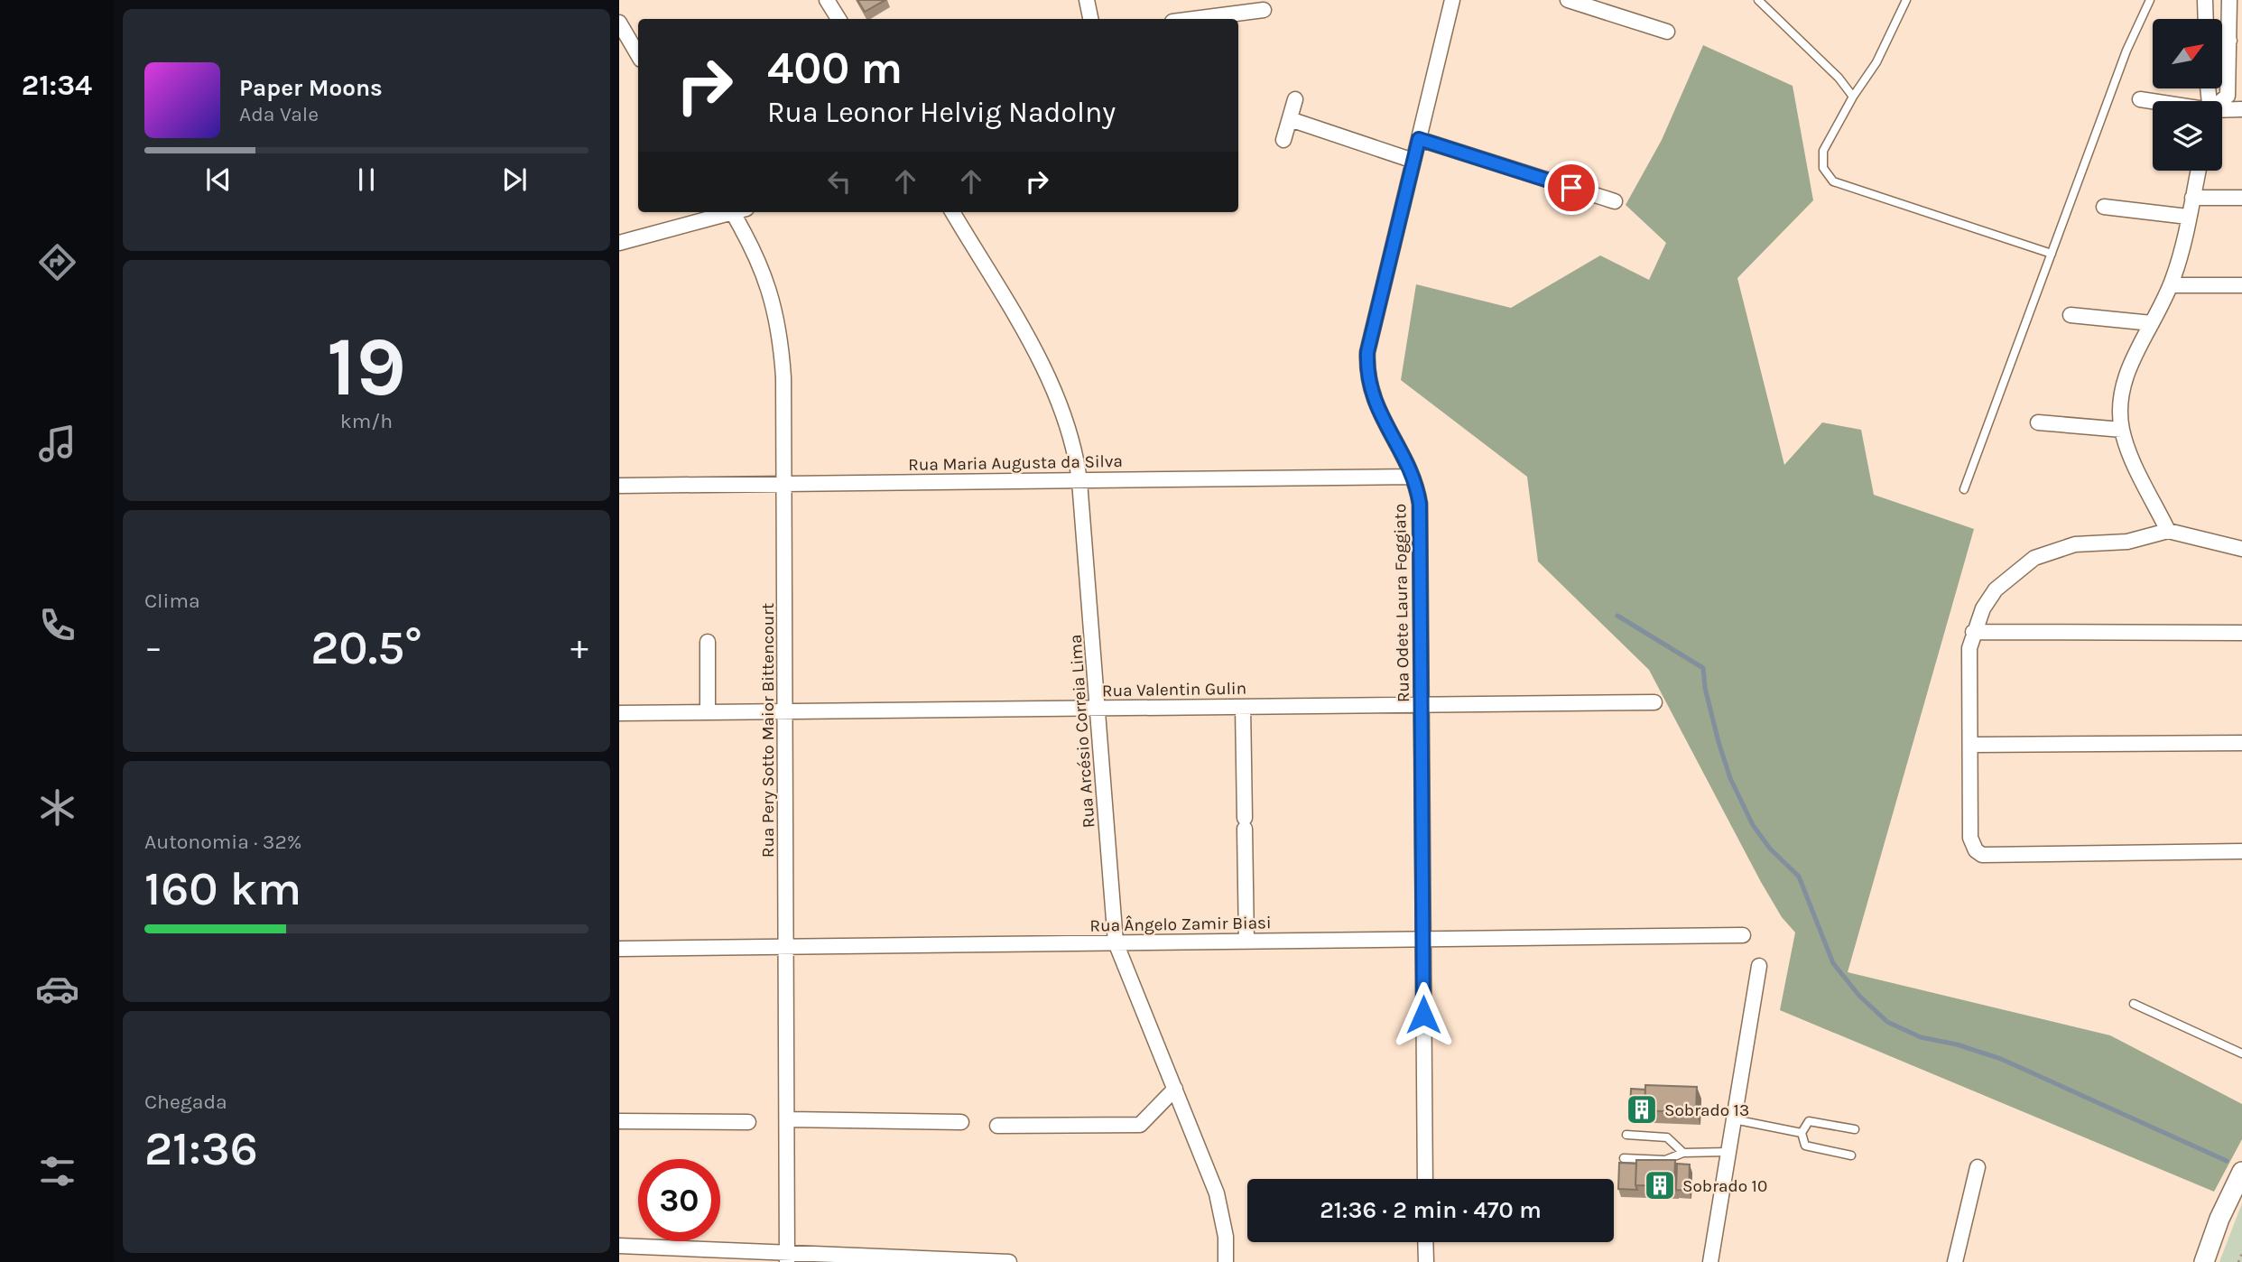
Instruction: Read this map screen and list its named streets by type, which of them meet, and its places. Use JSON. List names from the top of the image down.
{
  "streets": {
    "street": [
      "Rua Maria Augusta da Silva",
      "Rua Odete Laura Foggiato",
      "Rua Valentin Gulin",
      "Rua Pery Sotto Maior Bittencourt",
      "Rua Arcésio Correia Lima",
      "Rua Ângelo Zamir Biasi"
    ]
  },
  "crossings": [
    ["Rua Maria Augusta da Silva", "Rua Odete Laura Foggiato"],
    ["Rua Maria Augusta da Silva", "Rua Pery Sotto Maior Bittencourt"],
    ["Rua Maria Augusta da Silva", "Rua Arcésio Correia Lima"],
    ["Rua Odete Laura Foggiato", "Rua Valentin Gulin"],
    ["Rua Odete Laura Foggiato", "Rua Ângelo Zamir Biasi"],
    ["Rua Valentin Gulin", "Rua Pery Sotto Maior Bittencourt"],
    ["Rua Valentin Gulin", "Rua Arcésio Correia Lima"],
    ["Rua Pery Sotto Maior Bittencourt", "Rua Ângelo Zamir Biasi"],
    ["Rua Arcésio Correia Lima", "Rua Ângelo Zamir Biasi"]
  ],
  "places": {
    "building": ["Sobrado 13", "Sobrado 10"]
  },
  "north": "top right",
  "page": {
    "tabs": "21:34",
    "turn": ["400 m", "Rua Leonor Helvig Nadolny"],
    "song": ["Paper Moons", "Ada Vale"],
    "tile": [
      ["19", "km/h"],
      "Clima",
      ["Autonomia · 32%", "160 km"],
      ["Chegada", "21:36"]
    ],
    "heat": ["−", "20.5°", "+"],
    "limit": "30",
    "trip": "21:36 · 2 min · 470 m"
  }
}
